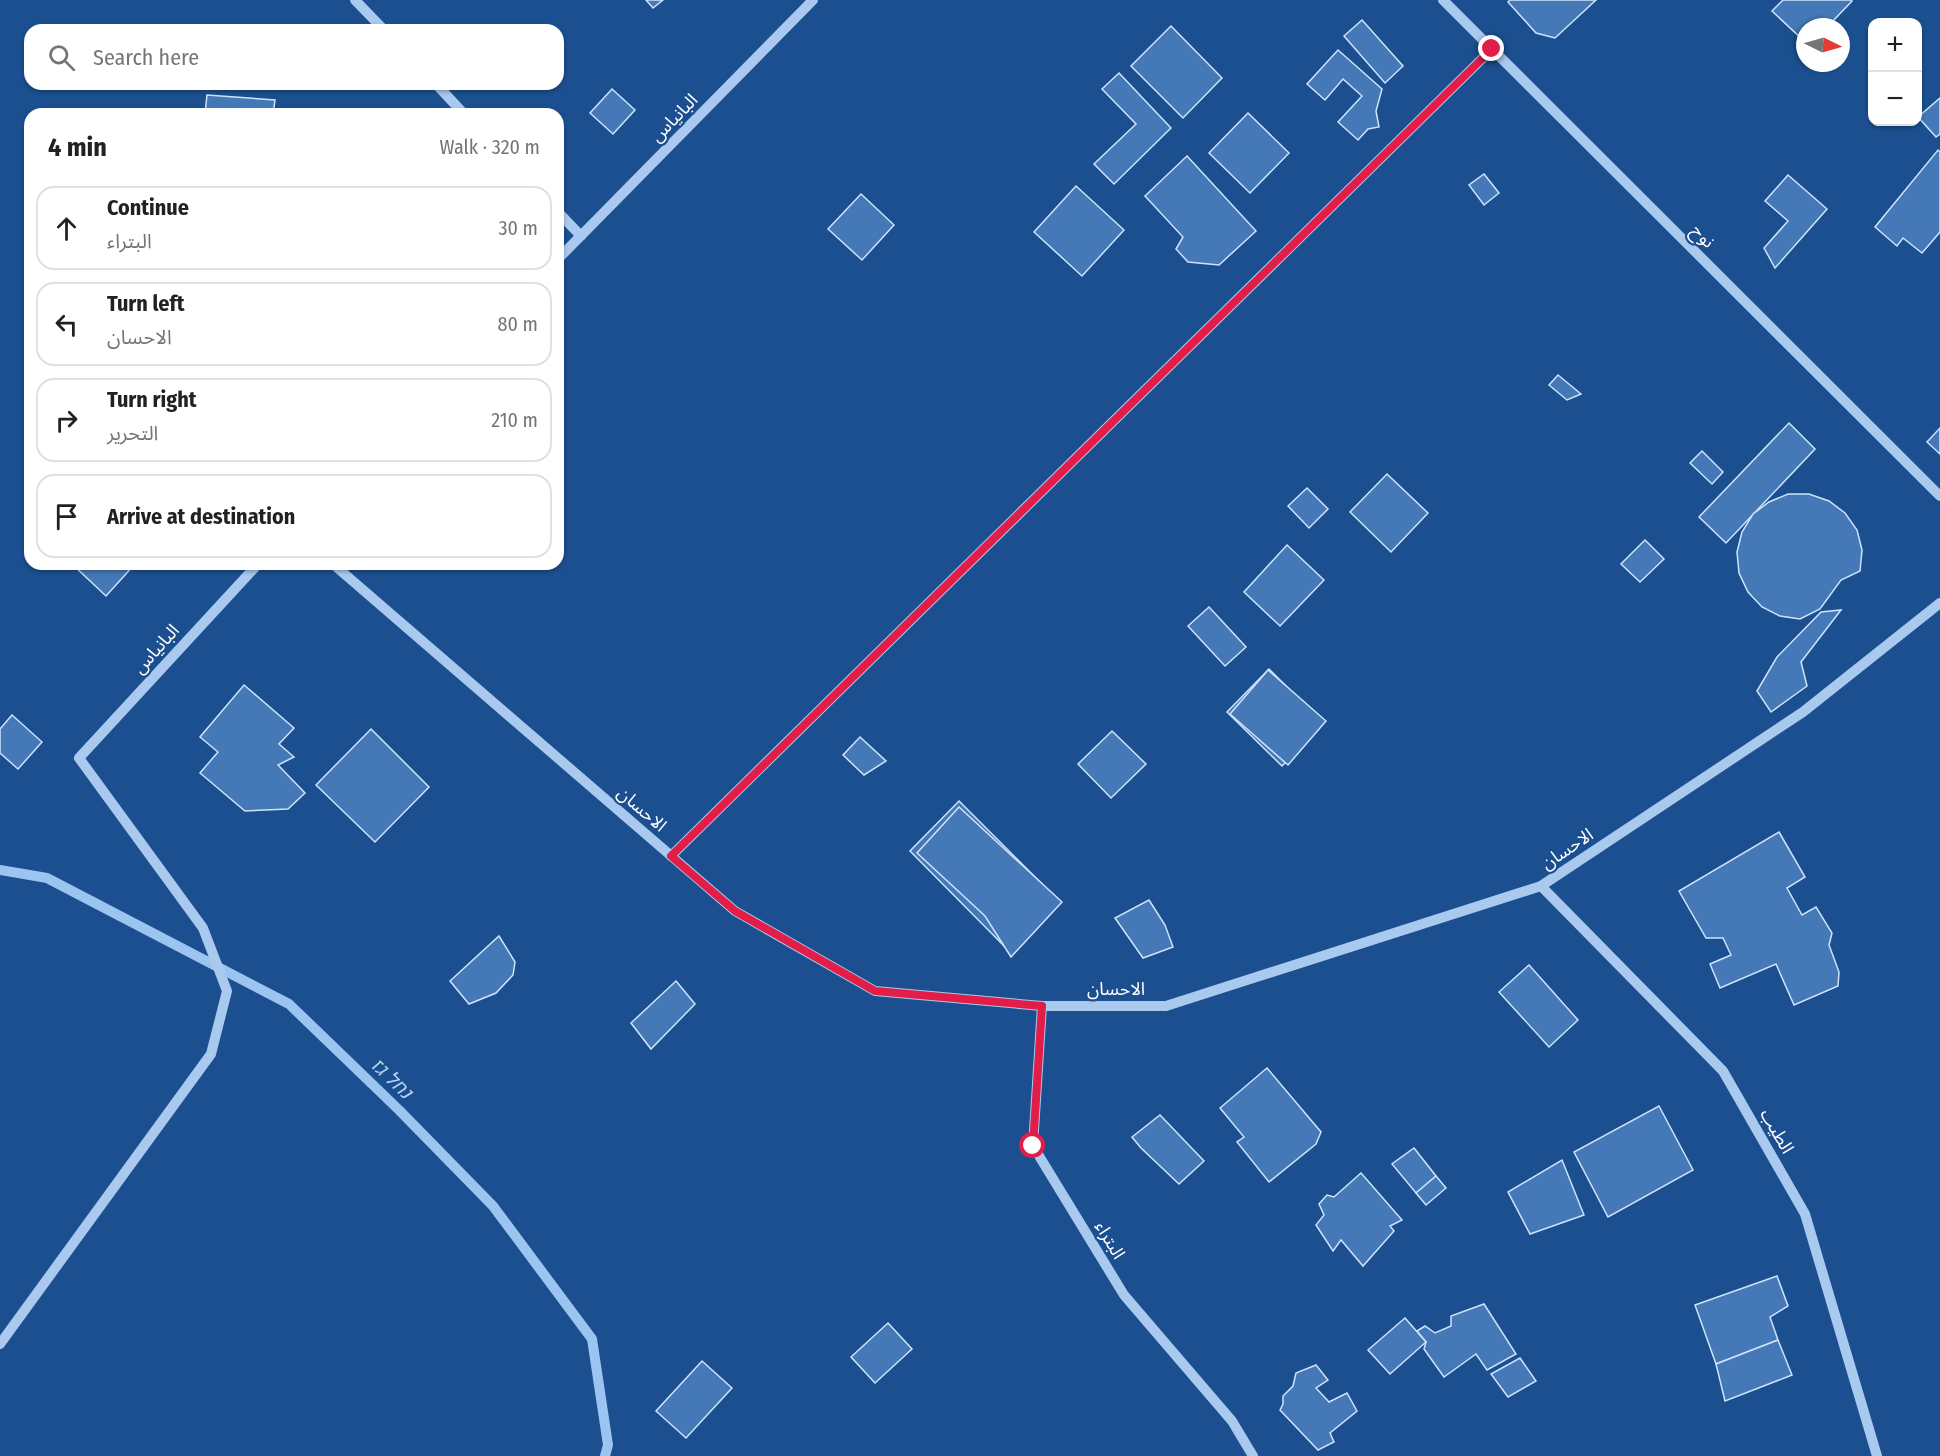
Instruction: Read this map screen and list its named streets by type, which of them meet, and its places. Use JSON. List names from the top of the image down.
{
  "streets": {
    "street": [
      "البانياس",
      "نوح",
      "الاحسان",
      "الطيب",
      "البتراء"
    ]
  },
  "crossings": [
    ["الاحسان", "الطيب"],
    ["الاحسان", "البتراء"]
  ],
  "water": ["נחל גז"],
  "north": "right",
  "page": {
    "map_buttons": ["+", "−"],
    "search": "Search here",
    "heading": ["4 min", "Walk · 320 m"],
    "list": [
      ["Continue", "البتراء", "30 m"],
      ["Turn left", "الاحسان", "80 m"],
      ["Turn right", "التحرير", "210 m"],
      "Arrive at destination"
    ]
  }
}
